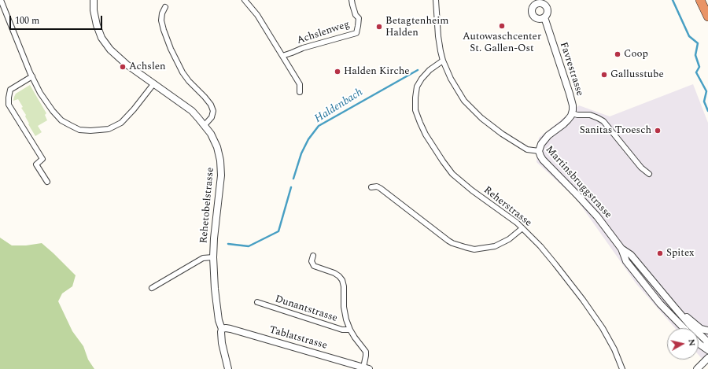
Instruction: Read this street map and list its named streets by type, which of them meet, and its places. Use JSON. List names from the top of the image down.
{
  "streets": {
    "street": [
      "Achslenweg",
      "Favrestrasse",
      "Martinsbruggstrasse",
      "Rehetobelstrasse",
      "Reherstrasse",
      "Dunantstrasse",
      "Tablatstrasse"
    ]
  },
  "crossings": [
    ["Martinsbruggstrasse", "Reherstrasse"],
    ["Rehetobelstrasse", "Tablatstrasse"],
    ["Dunantstrasse", "Tablatstrasse"]
  ],
  "water": ["Haldenbach"],
  "places": [
    "Autowaschcenter St. Gallen-Ost",
    "Betagtenheim Halden",
    "Coop",
    "Achslen",
    "Halden Kirche",
    "Gallusstube",
    "Sanitas Troesch",
    "Spitex"
  ],
  "scale_bar": "100 m",
  "north": "right"
}
